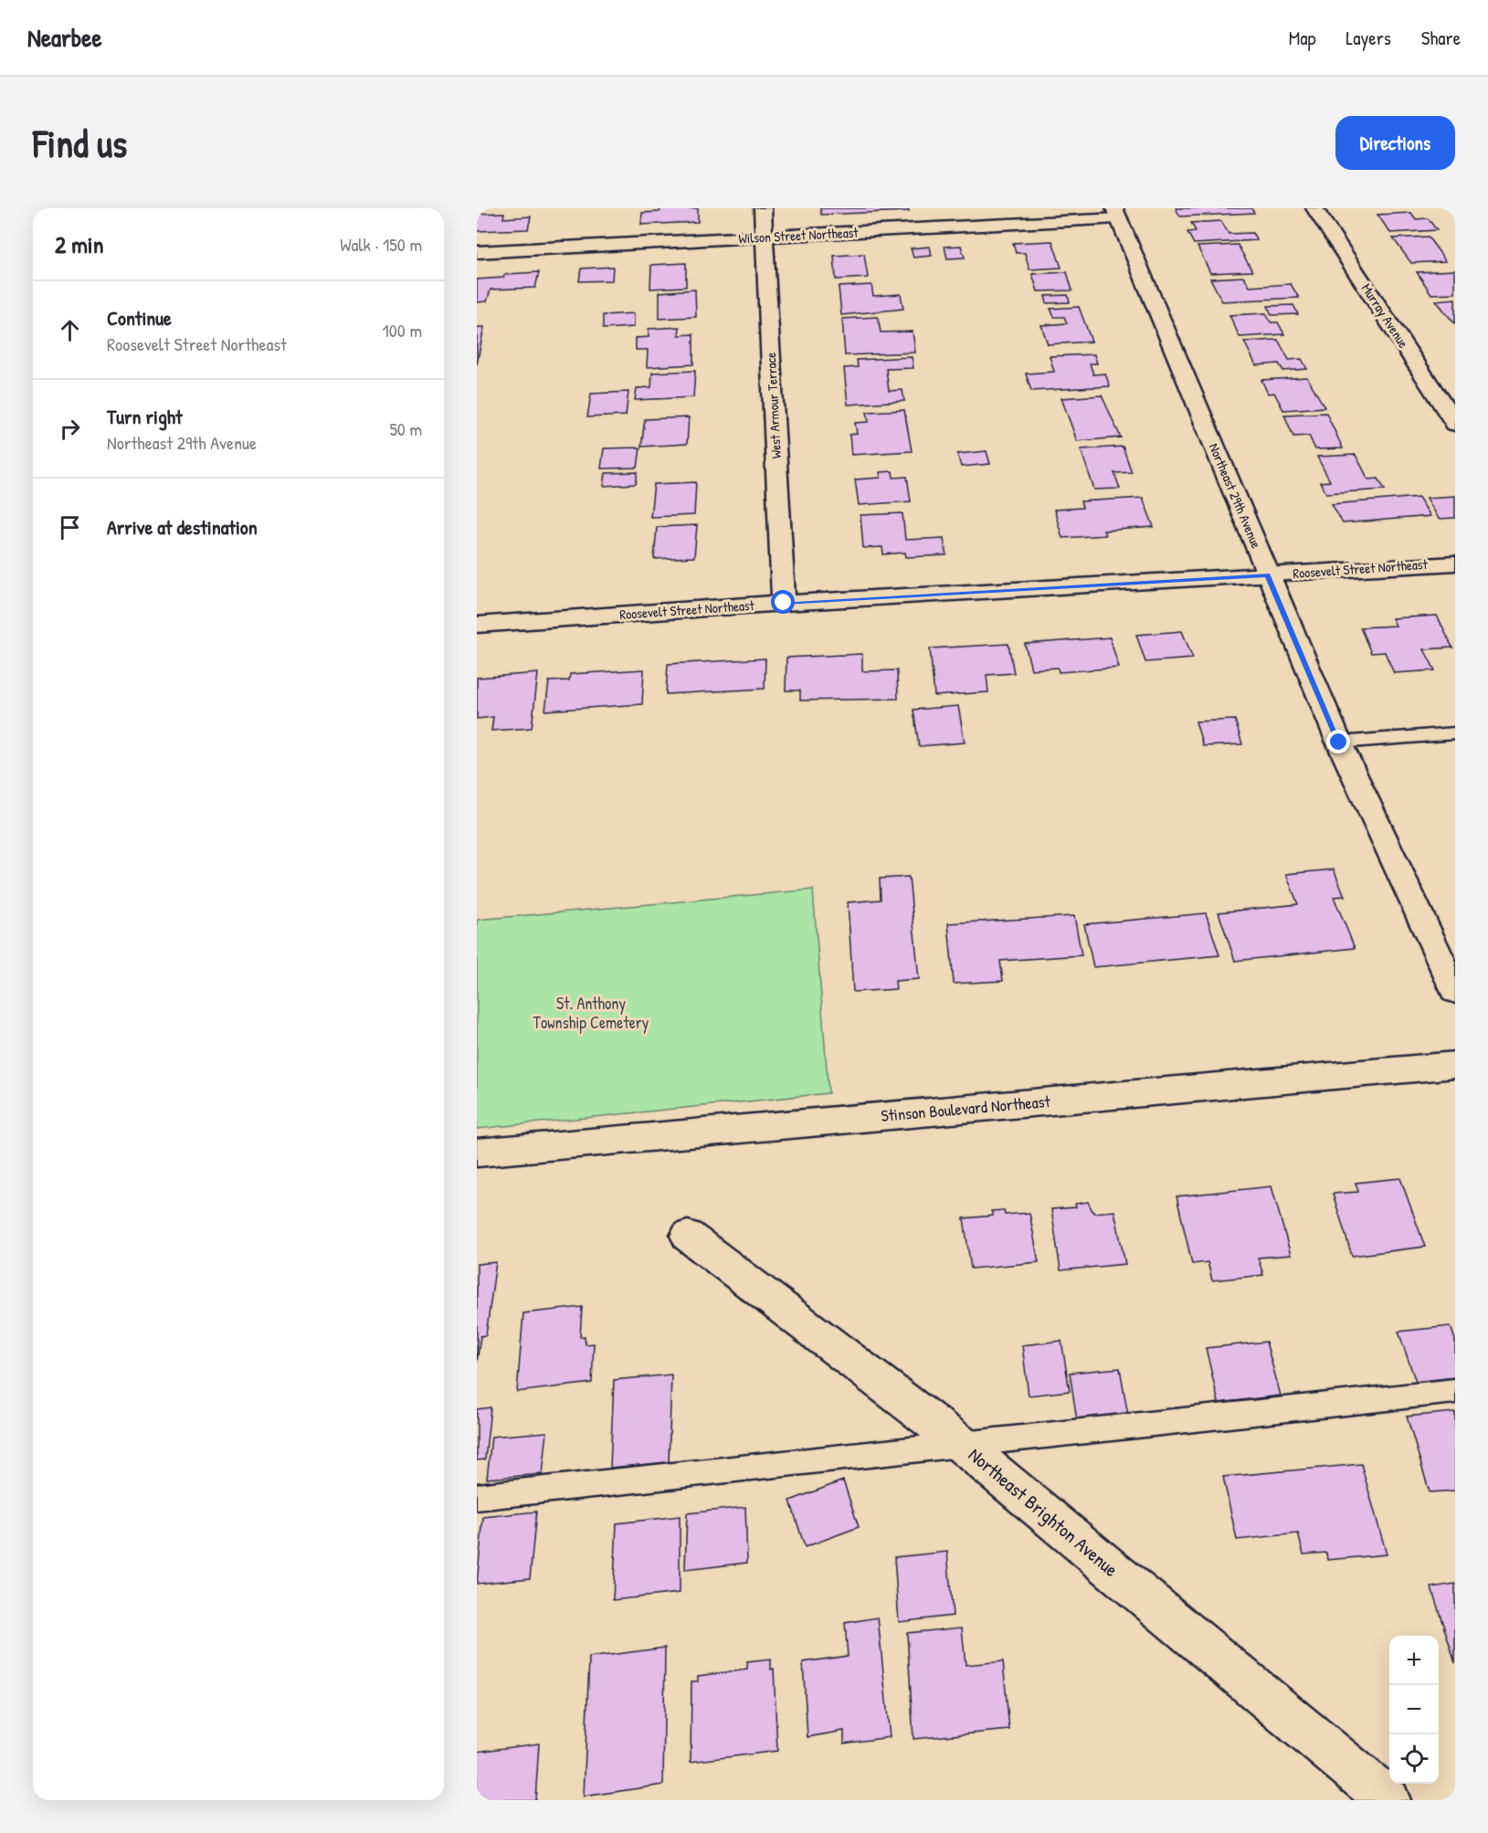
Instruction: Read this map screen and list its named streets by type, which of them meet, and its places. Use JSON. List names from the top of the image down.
{
  "streets": {
    "street": [
      "Wilson Street Northeast",
      "Murray Avenue",
      "West Armour Terrace",
      "Northeast 29th Avenue",
      "Roosevelt Street Northeast",
      "Stinson Boulevard Northeast",
      "Northeast Brighton Avenue"
    ]
  },
  "crossings": [
    ["Wilson Street Northeast", "West Armour Terrace"],
    ["Wilson Street Northeast", "Northeast 29th Avenue"],
    ["West Armour Terrace", "Roosevelt Street Northeast"],
    ["Northeast 29th Avenue", "Roosevelt Street Northeast"]
  ],
  "parks": ["St. Anthony Township Cemetery"],
  "page": {
    "header": "Nearbee",
    "nav": ["Map", "Layers", "Share"],
    "buttons": "Directions",
    "title": "Find us",
    "heading": ["2 min", "Walk · 150 m"],
    "list": [
      ["Continue", "Roosevelt Street Northeast", "100 m"],
      ["Turn right", "Northeast 29th Avenue", "50 m"],
      "Arrive at destination"
    ],
    "map_buttons": ["+", "−"]
  }
}
